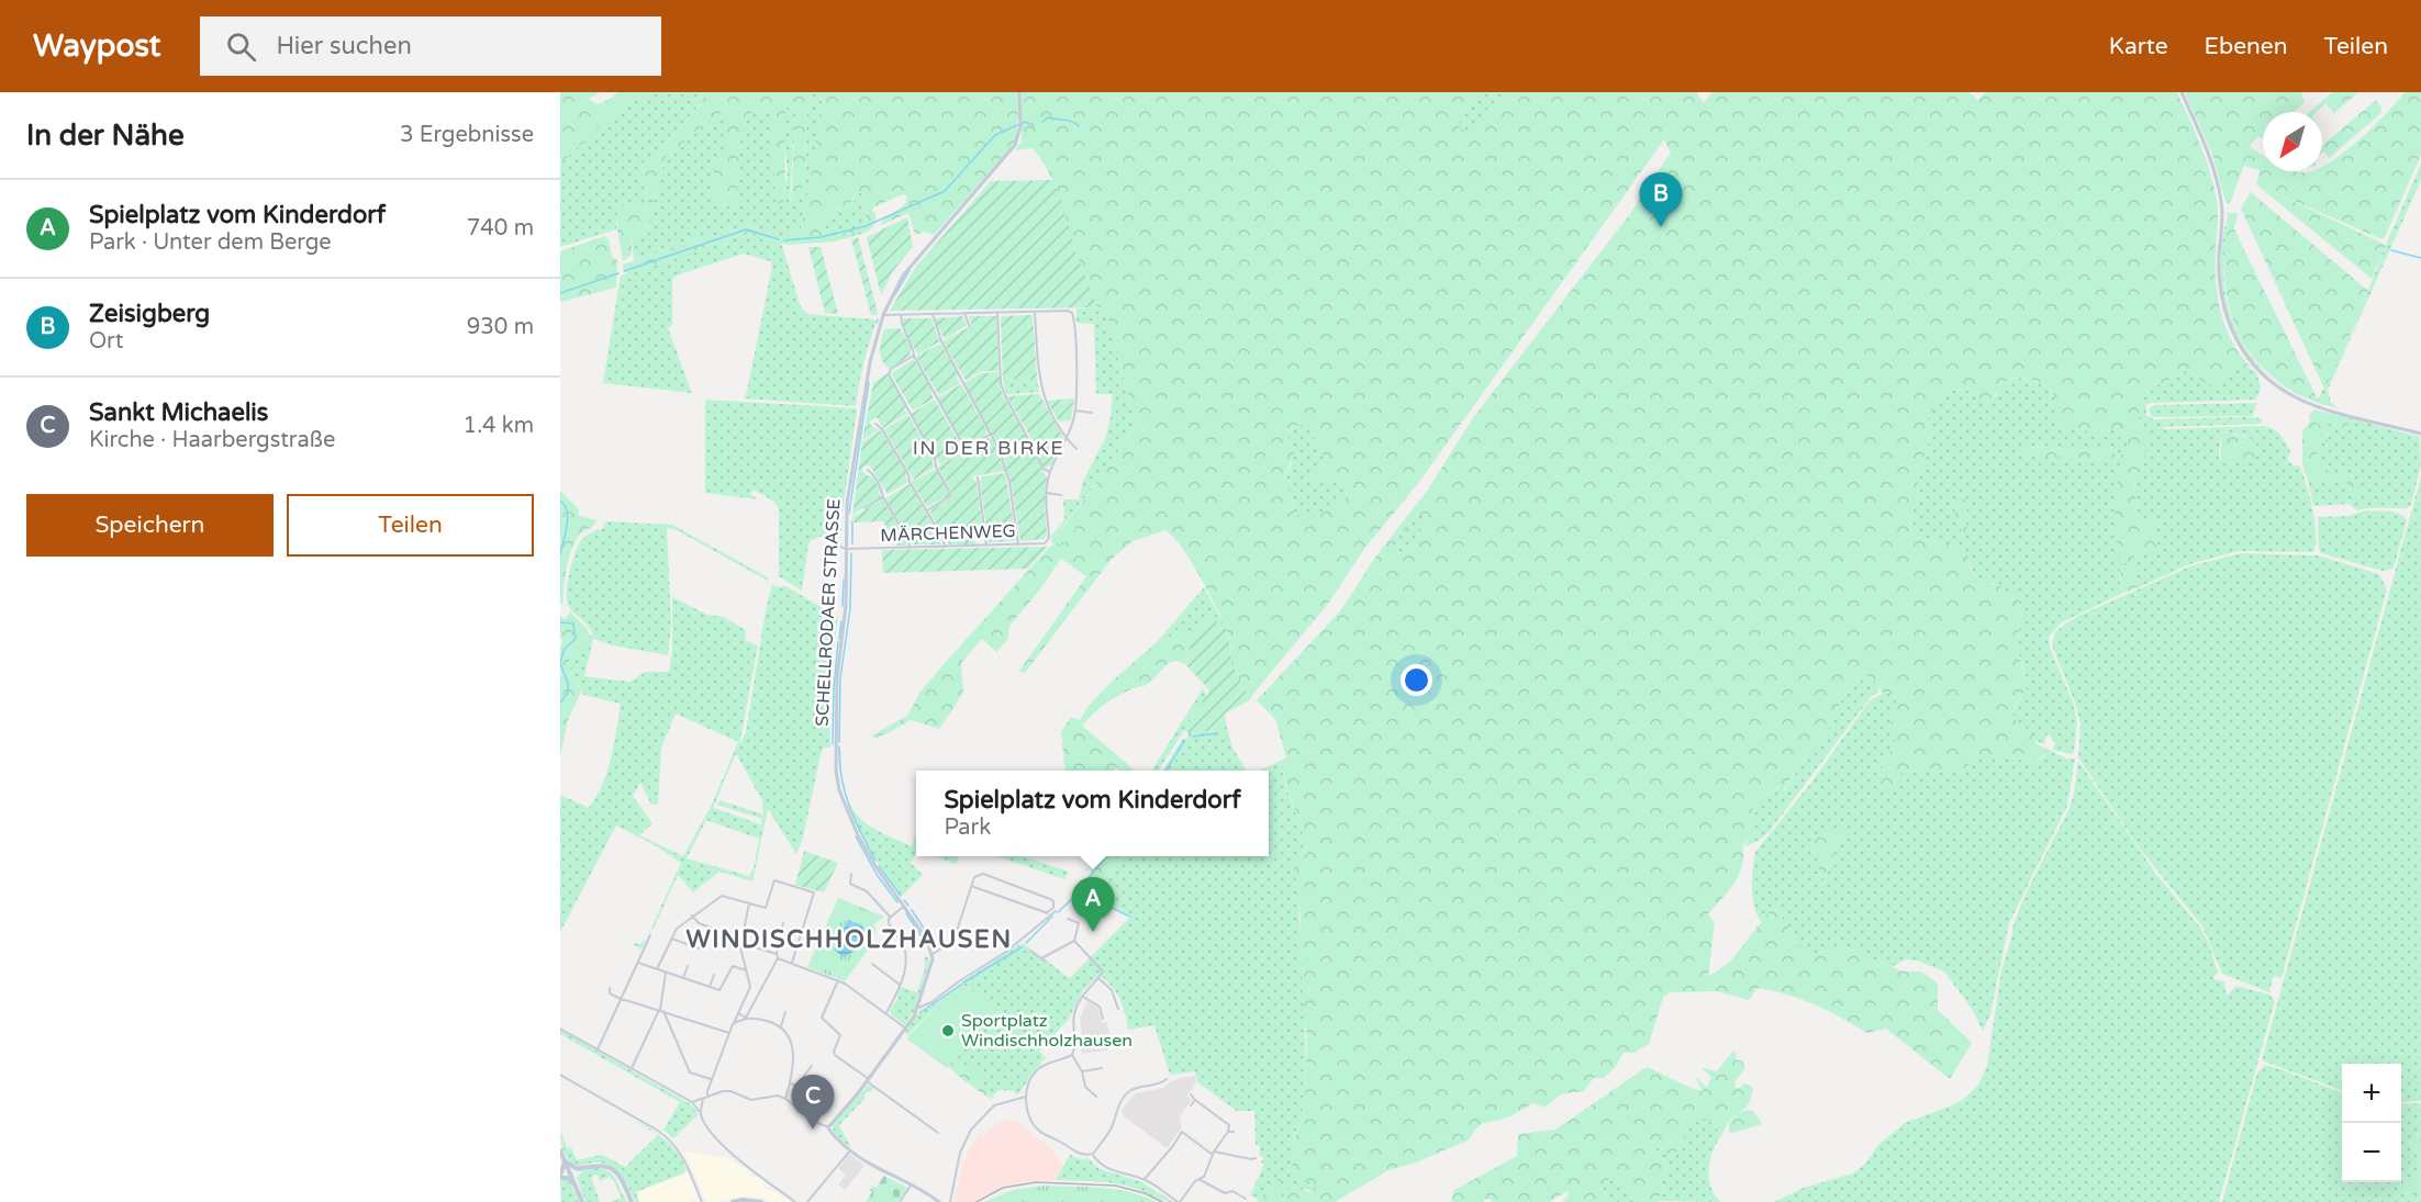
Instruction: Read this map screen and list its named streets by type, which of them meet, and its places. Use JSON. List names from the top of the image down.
{
  "streets": {
    "street": ["MÄRCHENWEG", "SCHELLRODAER STRASSE"]
  },
  "crossings": [
    ["MÄRCHENWEG", "SCHELLRODAER STRASSE"]
  ],
  "districts": ["IN DER BIRKE", "WINDISCHHOLZHAUSEN"],
  "places": ["Sportplatz Windischholzhausen"],
  "north": "bottom left",
  "page": {
    "header": "Waypost",
    "search": "Hier suchen",
    "nav": ["Karte", "Ebenen", "Teilen"],
    "heading": ["In der Nähe", "3 Ergebnisse"],
    "pins": ["B", "A", "C"],
    "list": [
      {
        "mark": "A",
        "name": "Spielplatz vom Kinderdorf",
        "note": "Park · Unter dem Berge",
        "value": "740 m"
      },
      {
        "mark": "B",
        "name": "Zeisigberg",
        "note": "Ort",
        "value": "930 m"
      },
      {
        "mark": "C",
        "name": "Sankt Michaelis",
        "note": "Kirche · Haarbergstraße",
        "value": "1.4 km"
      }
    ],
    "buttons": ["Speichern", "Teilen"],
    "popup": ["Spielplatz vom Kinderdorf", "Park"],
    "map_buttons": ["+", "−"]
  }
}
